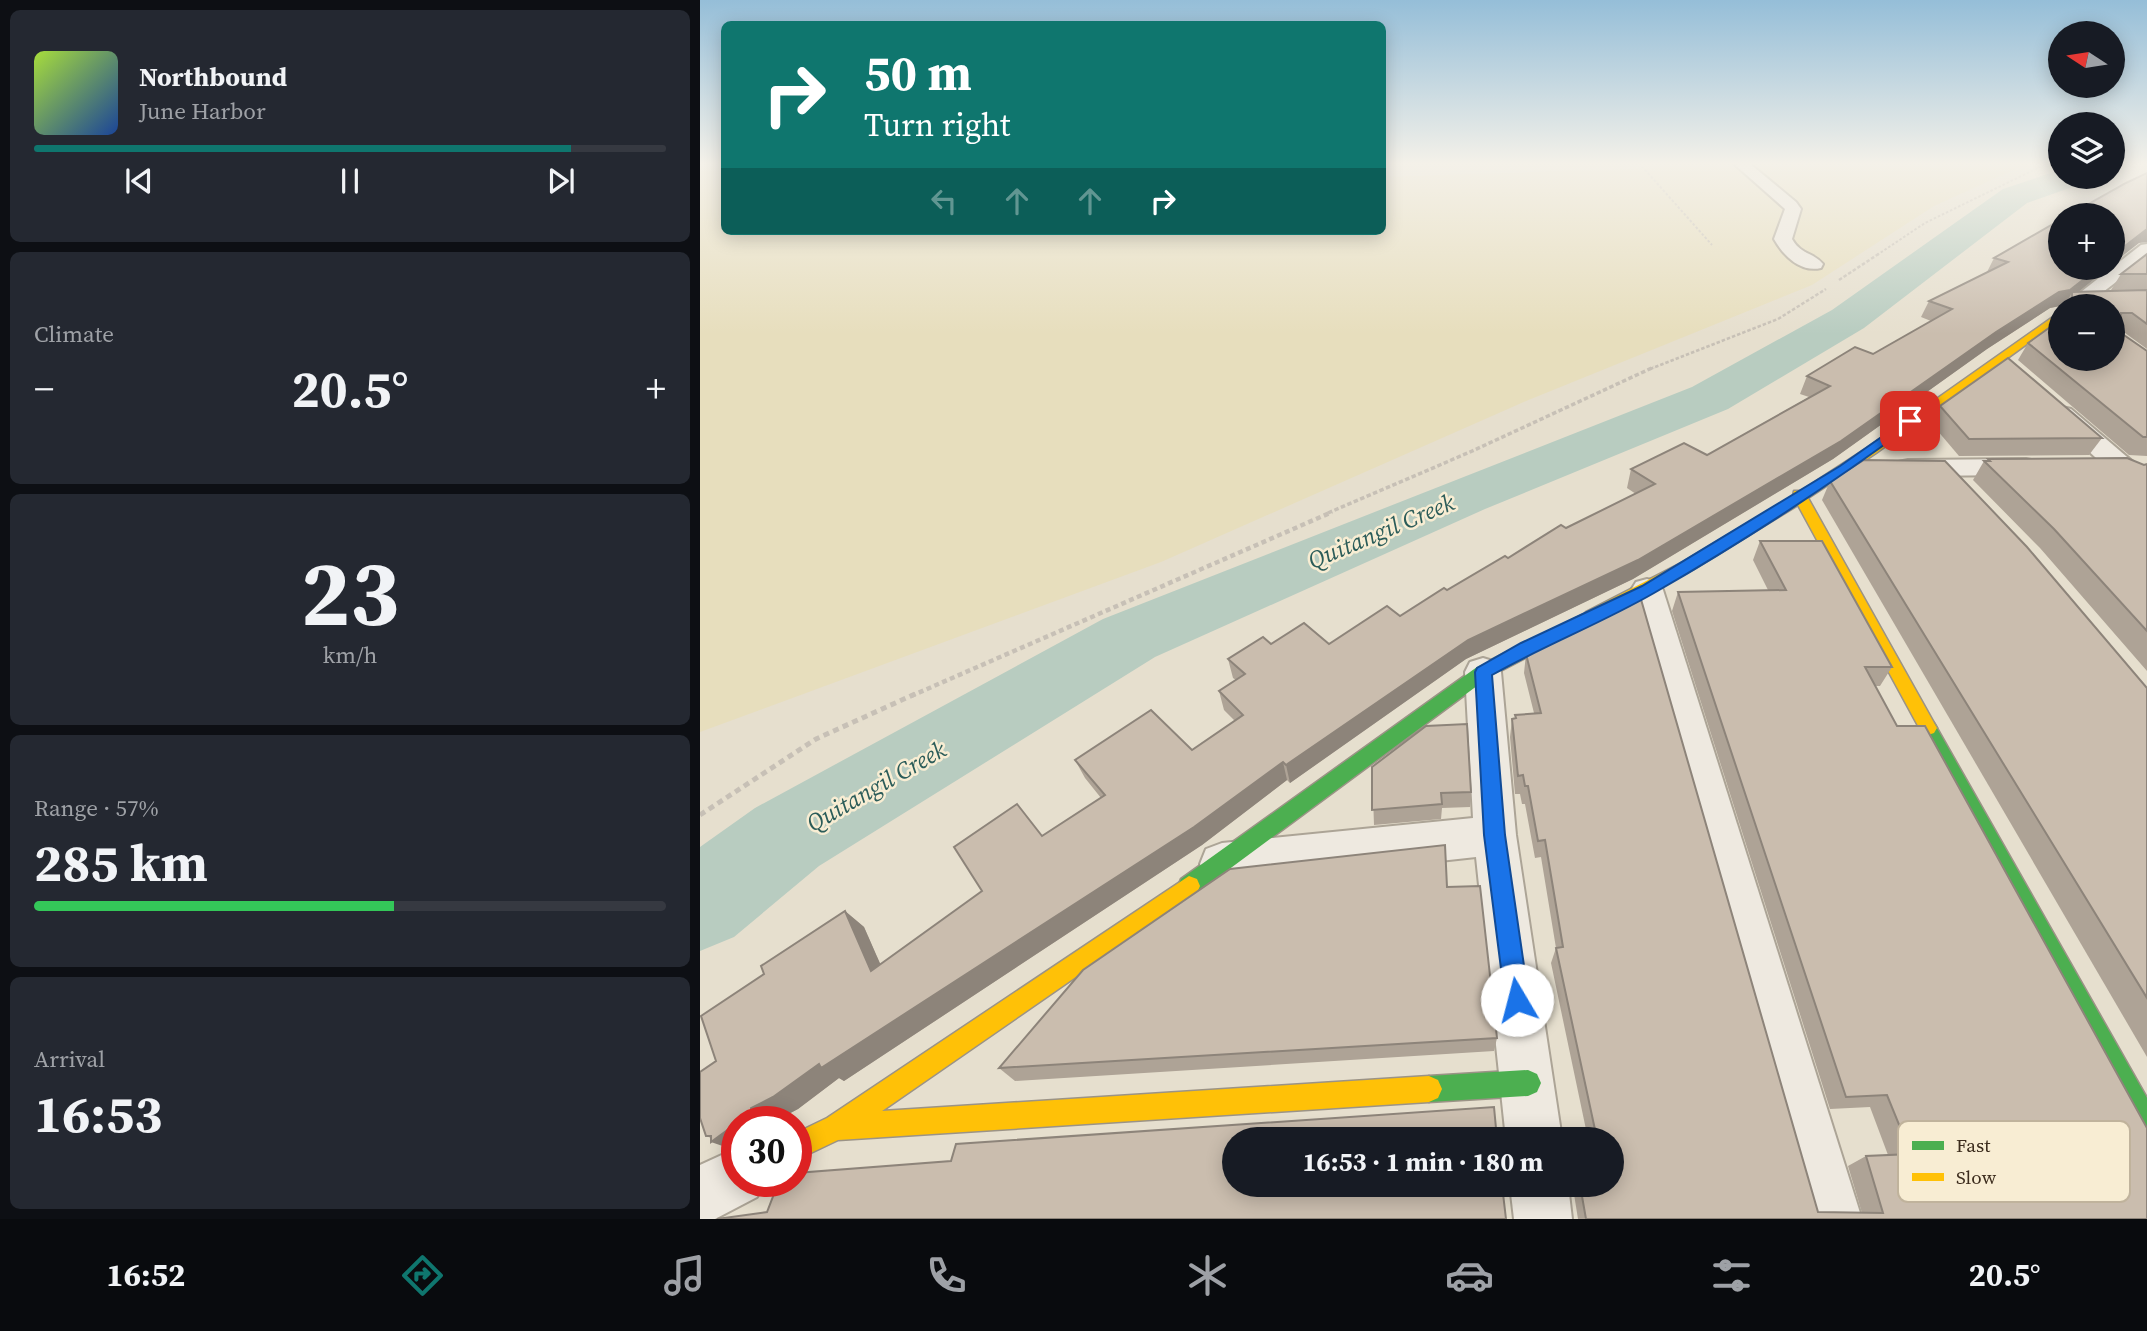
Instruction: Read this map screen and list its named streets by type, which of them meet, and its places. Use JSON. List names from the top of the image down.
{
  "water": ["Quitangil Creek"],
  "legend": ["Fast", "Slow"],
  "north": "left",
  "page": {
    "map_buttons": ["+", "−"],
    "turn": ["50 m", "Turn right"],
    "song": ["Northbound", "June Harbor"],
    "tile": [
      "Climate",
      ["23", "km/h"],
      ["Range · 57%", "285 km"],
      ["Arrival", "16:53"]
    ],
    "heat": ["−", "20.5°", "+"],
    "limit": "30",
    "trip": "16:53 · 1 min · 180 m",
    "tabs": ["16:52", "20.5°"]
  }
}
